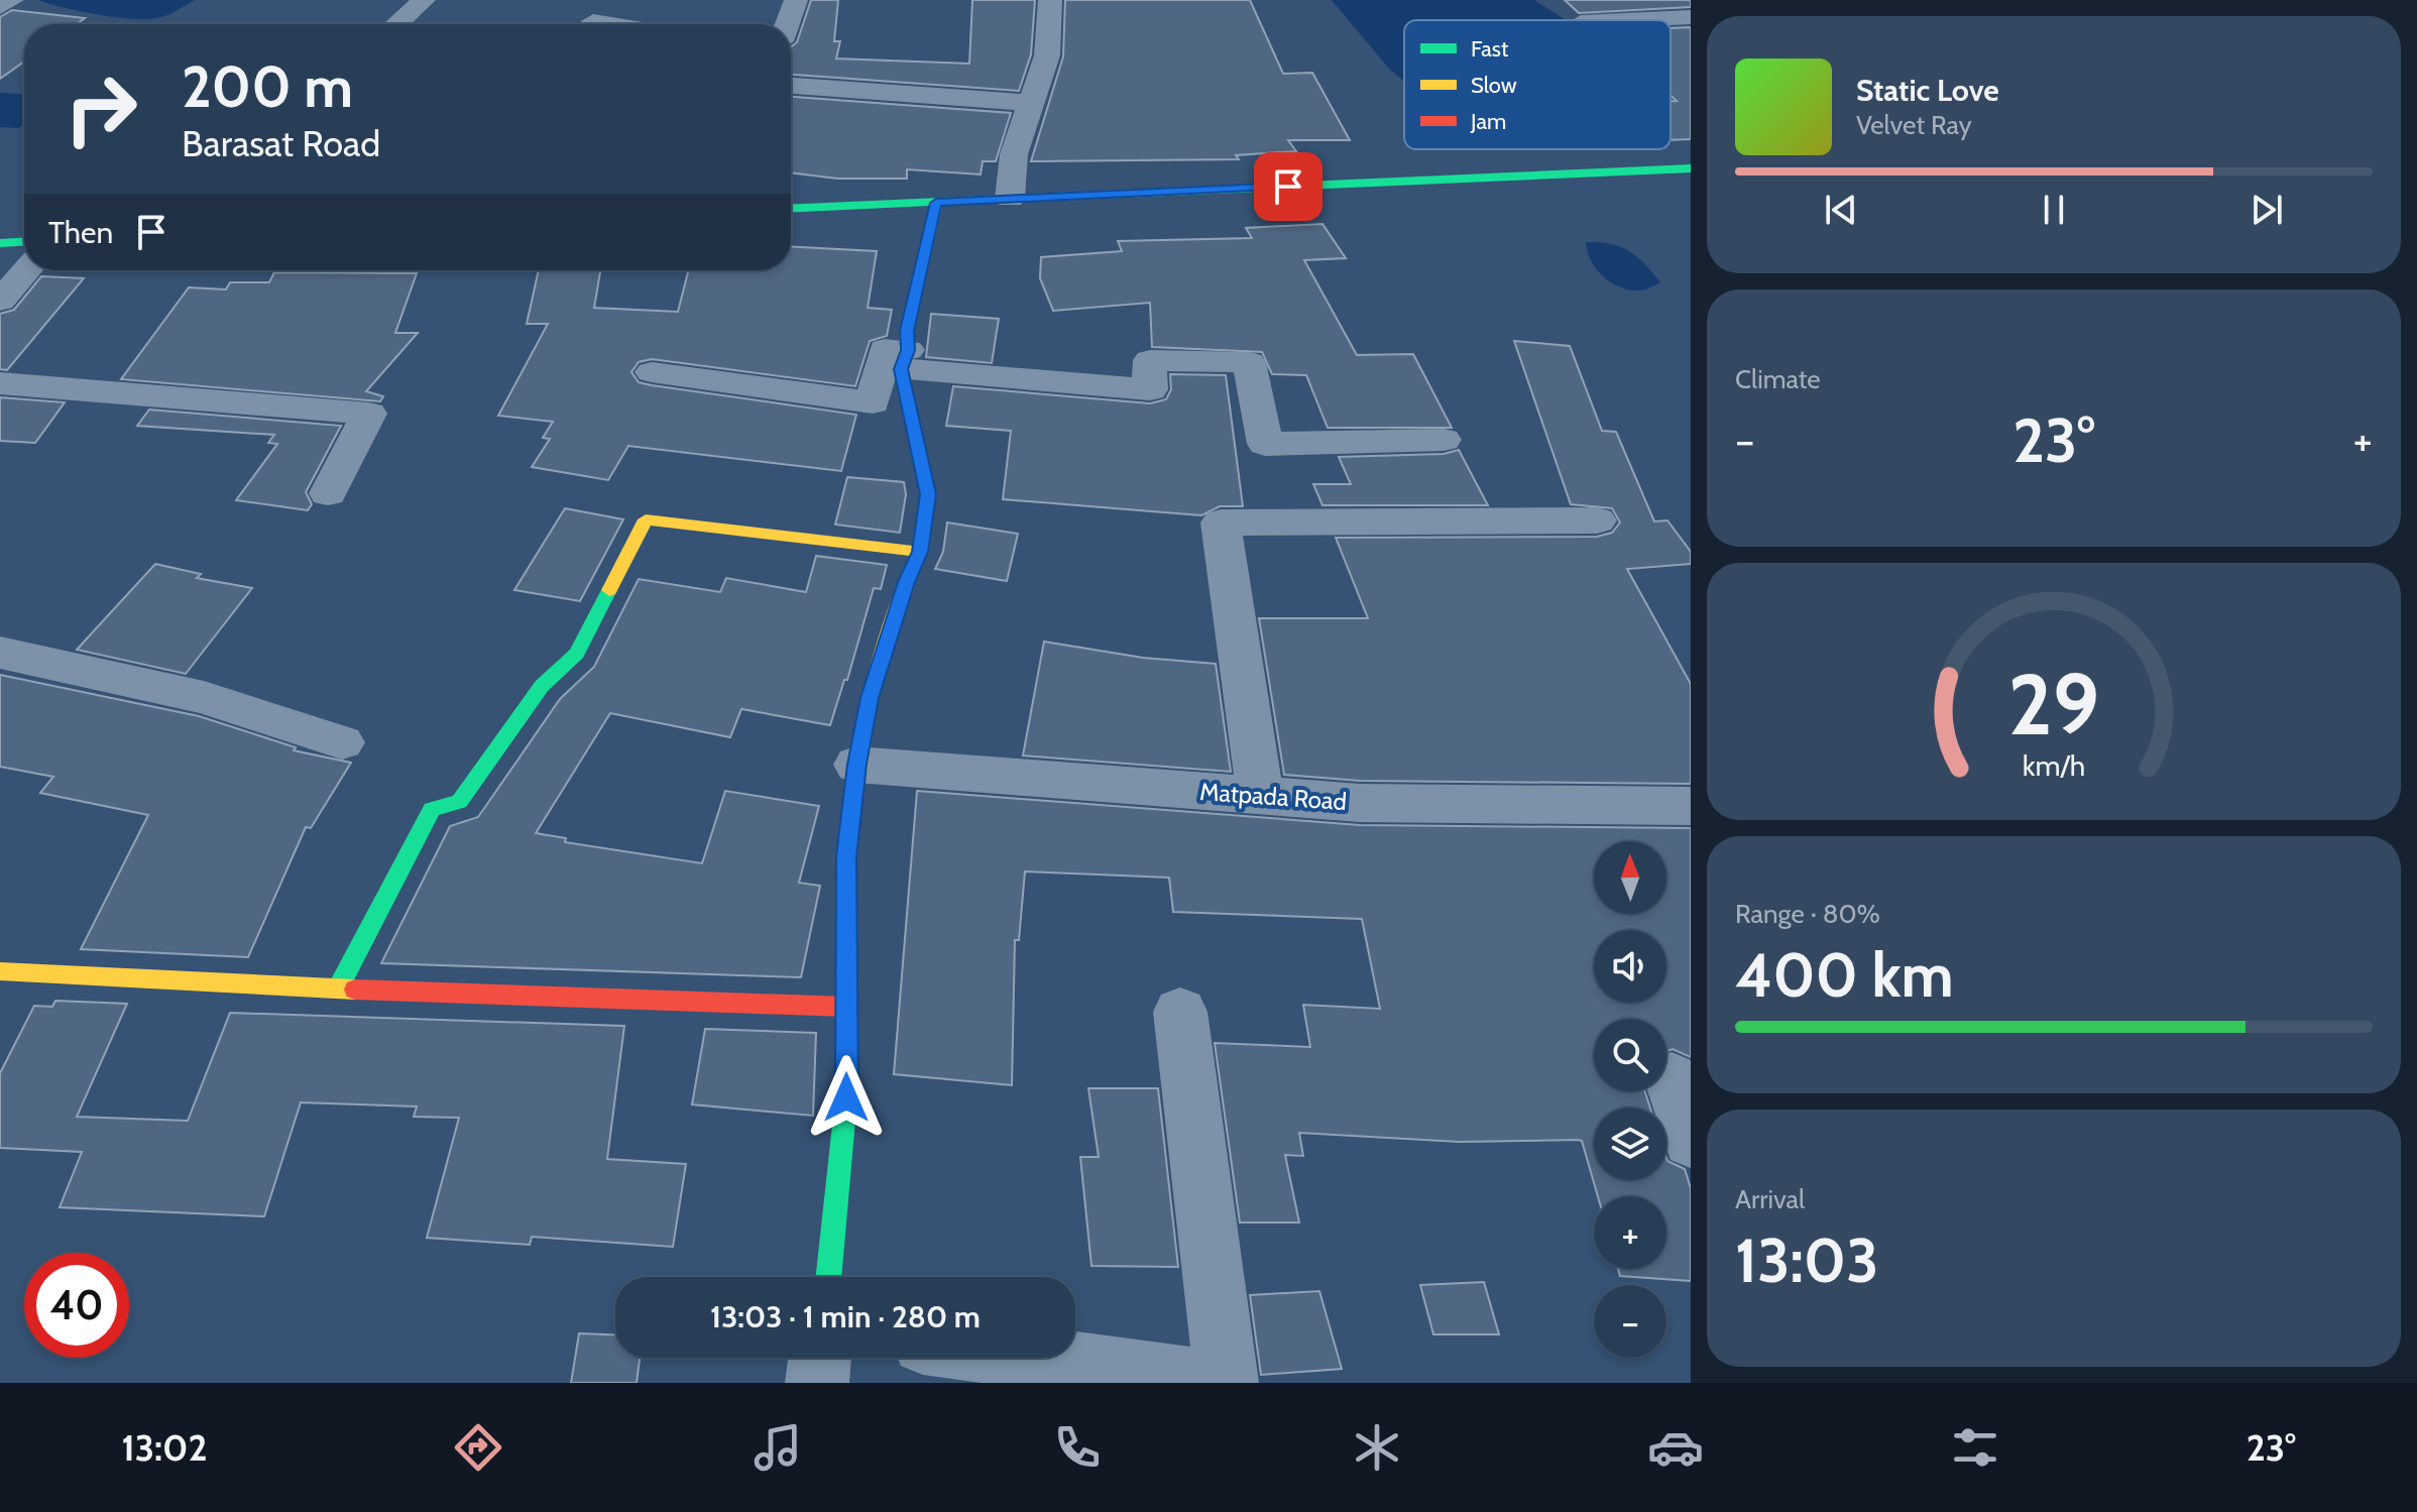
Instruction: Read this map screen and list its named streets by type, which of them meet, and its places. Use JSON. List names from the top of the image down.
{
  "streets": {
    "street": ["Matpada Road"]
  },
  "legend": ["Fast", "Slow", "Jam"],
  "north": "top",
  "page": {
    "turn": ["200 m", "Barasat Road"],
    "song": ["Static Love", "Velvet Ray"],
    "then": "Then",
    "tile": [
      "Climate",
      ["Range · 80%", "400 km"],
      ["Arrival", "13:03"]
    ],
    "heat": ["−", "23°", "+"],
    "map_buttons": ["+", "−"],
    "limit": "40",
    "trip": "13:03 · 1 min · 280 m",
    "tabs": ["13:02", "23°"],
    "gauge": ["29", "km/h"]
  }
}
